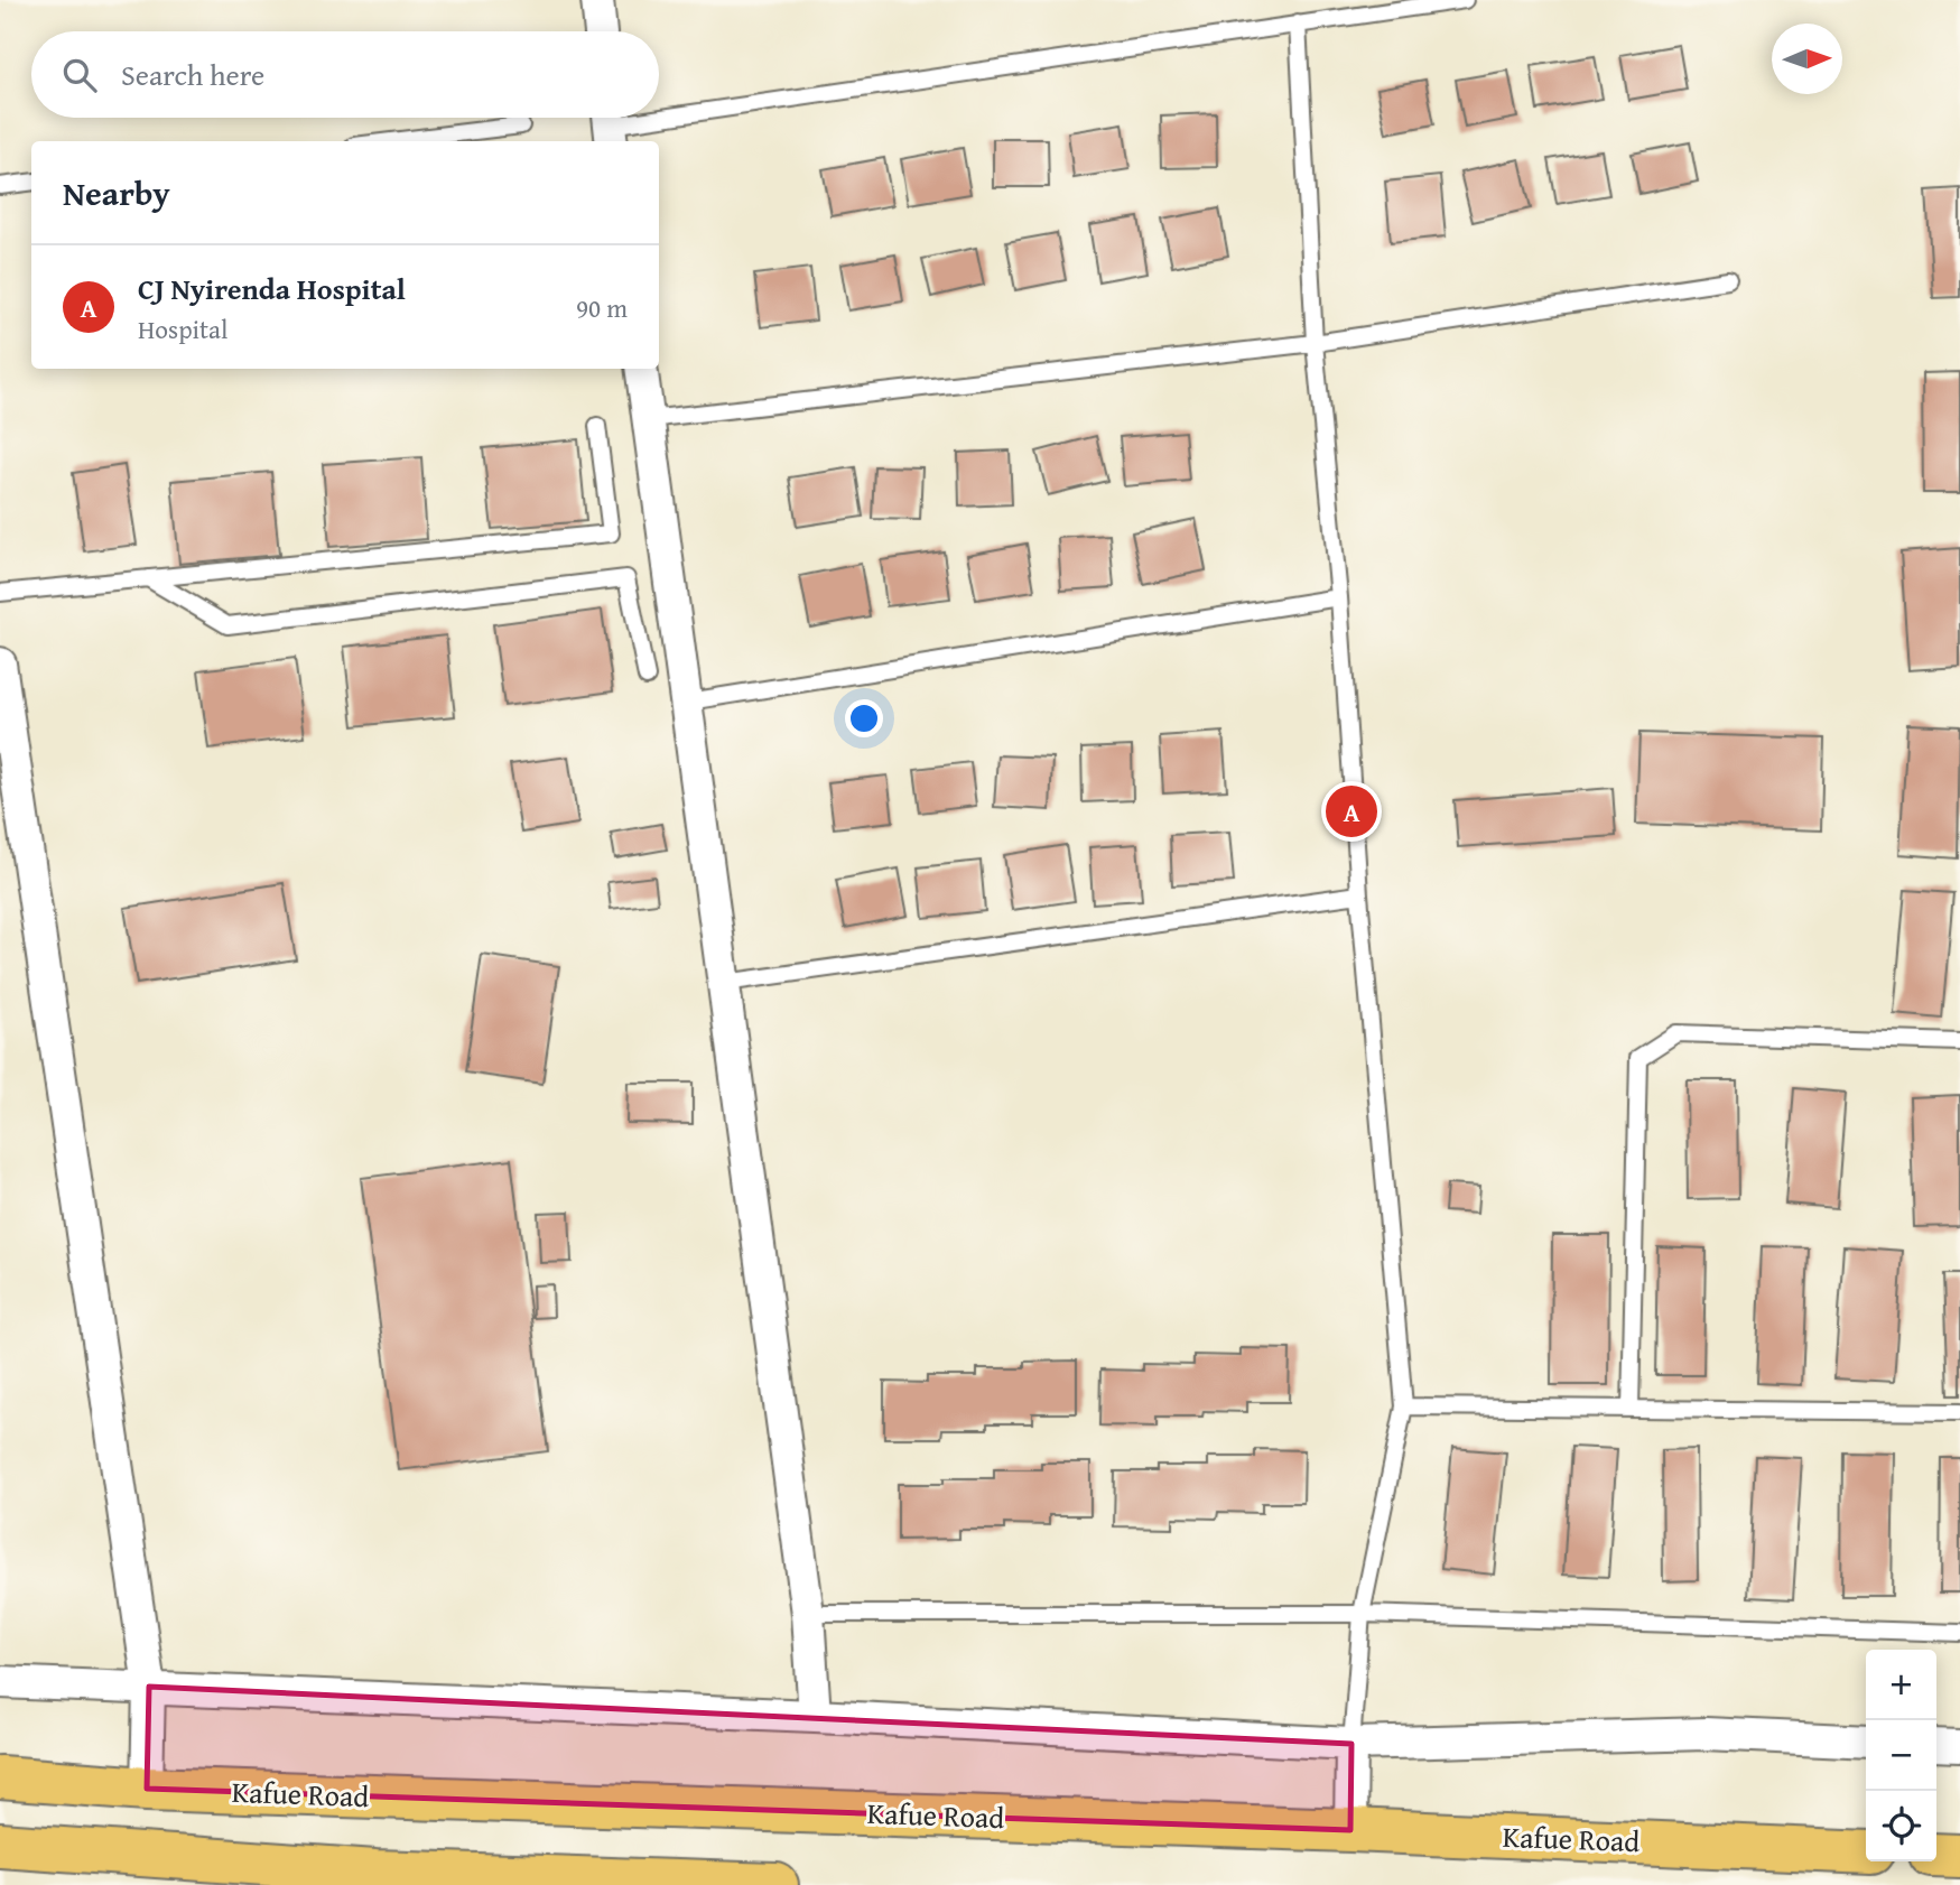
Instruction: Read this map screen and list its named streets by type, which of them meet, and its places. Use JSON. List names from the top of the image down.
{
  "streets": {
    "main road": ["Kafue Road"]
  },
  "north": "right",
  "page": {
    "search": "Search here",
    "heading": "Nearby",
    "list": [
      {
        "mark": "A",
        "name": "CJ Nyirenda Hospital",
        "note": "Hospital",
        "value": "90 m"
      }
    ],
    "pins": "A",
    "map_buttons": ["+", "−"]
  }
}
